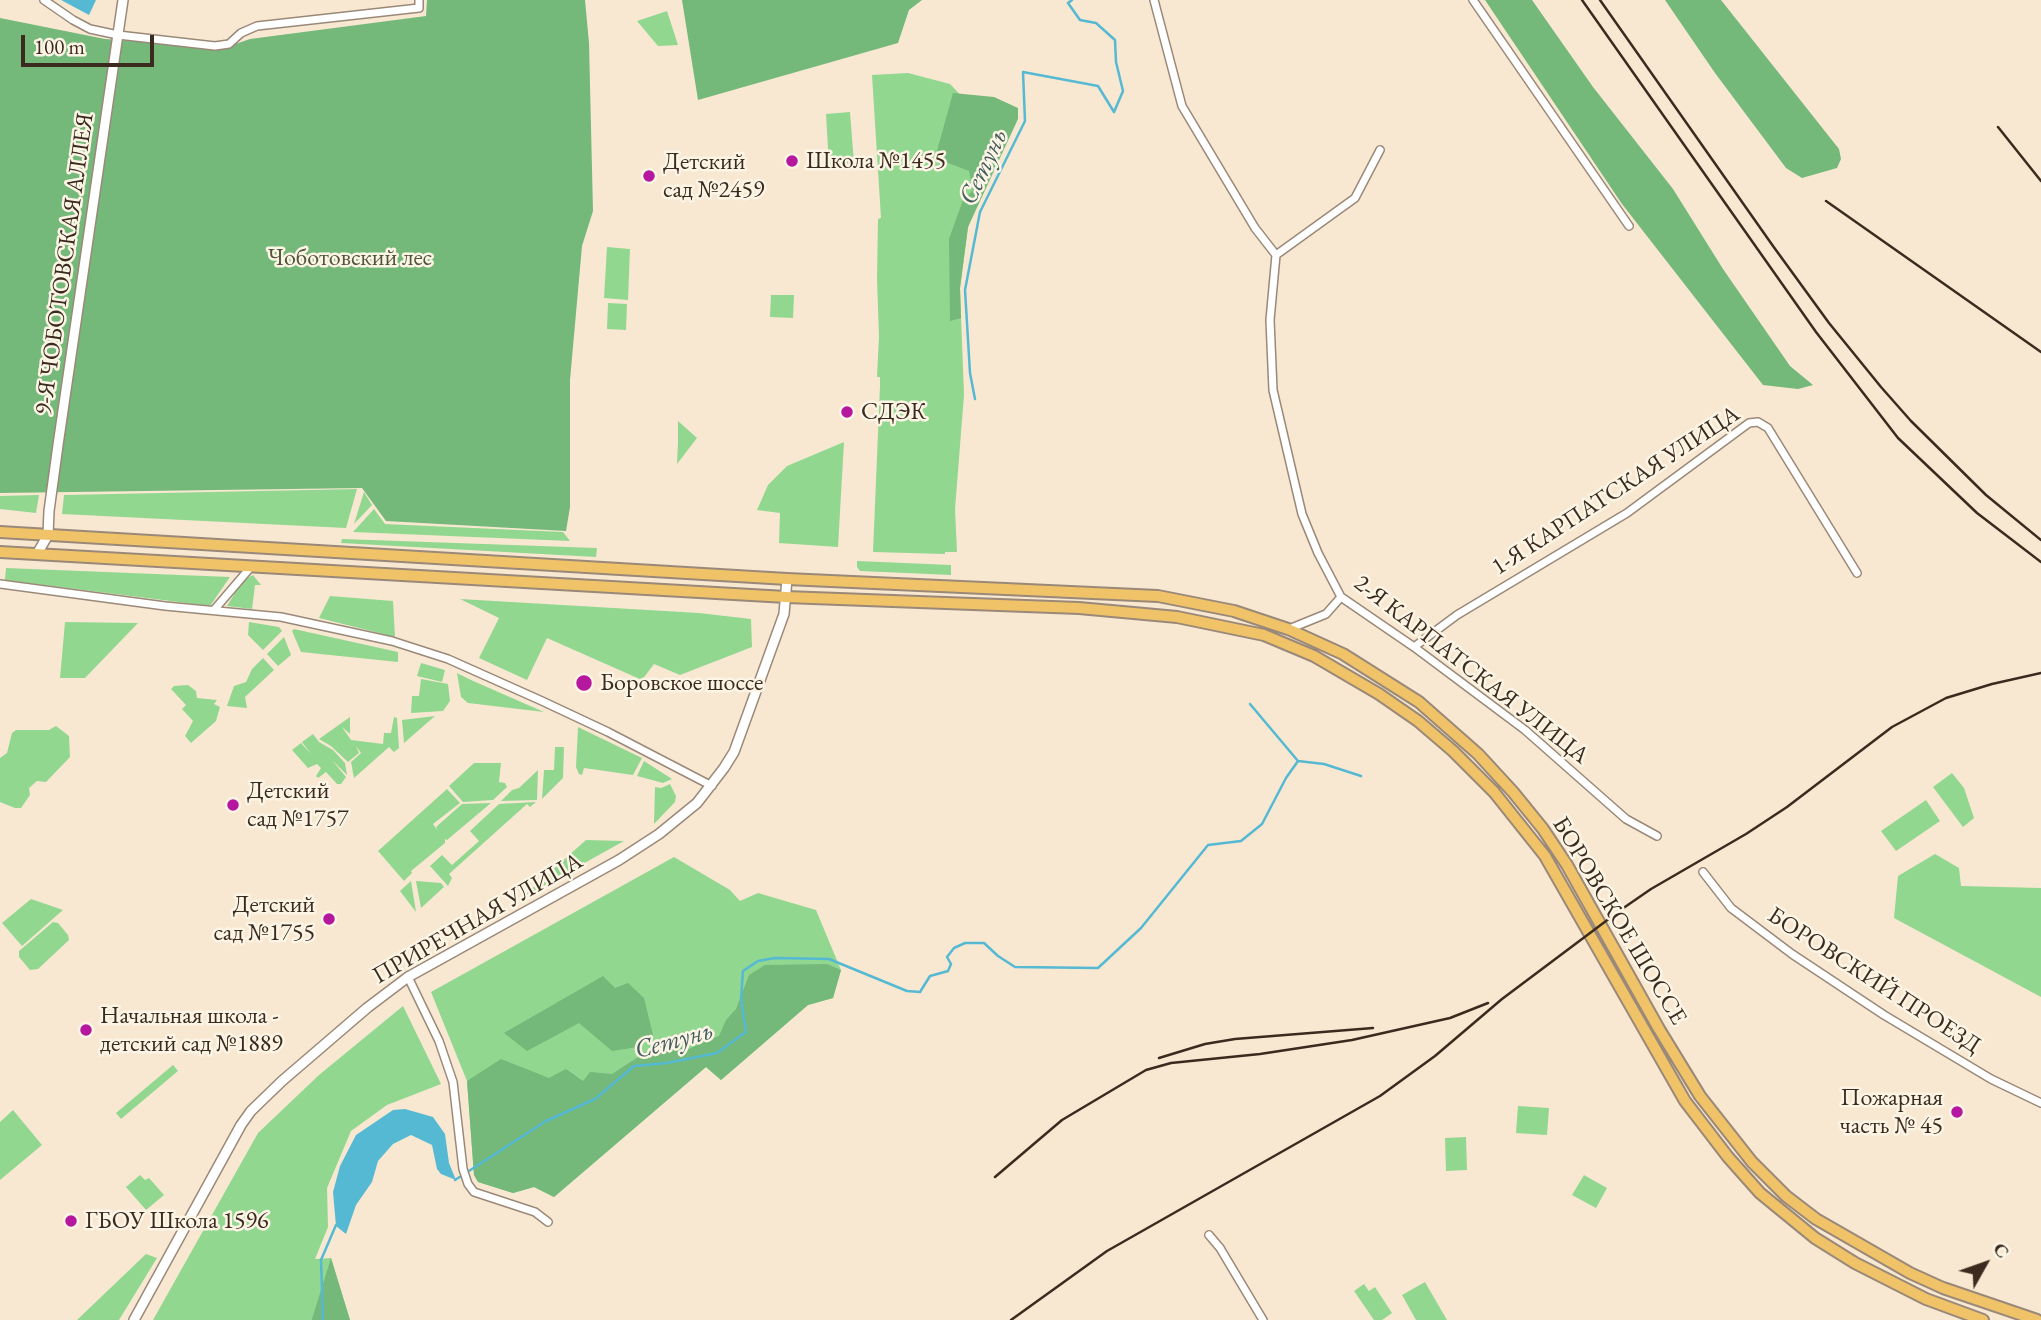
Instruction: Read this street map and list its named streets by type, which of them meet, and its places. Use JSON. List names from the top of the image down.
{
  "streets": {
    "main road": ["БОРОВСКОЕ ШОССЕ"],
    "street": [
      "9-Я ЧОБОТОВСКАЯ АЛЛЕЯ",
      "1-Я КАРПАТСКАЯ УЛИЦА",
      "2-Я КАРПАТСКАЯ УЛИЦА",
      "ПРИРЕЧНАЯ УЛИЦА",
      "БОРОВСКИЙ ПРОЕЗД"
    ]
  },
  "crossings": [
    ["9-Я ЧОБОТОВСКАЯ АЛЛЕЯ", "БОРОВСКОЕ ШОССЕ"],
    ["1-Я КАРПАТСКАЯ УЛИЦА", "2-Я КАРПАТСКАЯ УЛИЦА"],
    ["ПРИРЕЧНАЯ УЛИЦА", "БОРОВСКОЕ ШОССЕ"]
  ],
  "water": ["Сетунь"],
  "parks": ["Чоботовский лес"],
  "places": [
    "Школа №1455",
    "Детский сад №2459",
    "СДЭК",
    "Боровское шоссе",
    "Детский сад №1757",
    "Детский сад №1755",
    "Начальная школа - детский сад №1889",
    "Пожарная часть № 45",
    "ГБОУ Школа 1596"
  ],
  "scale_bar": "100 m",
  "north": "top right"
}
